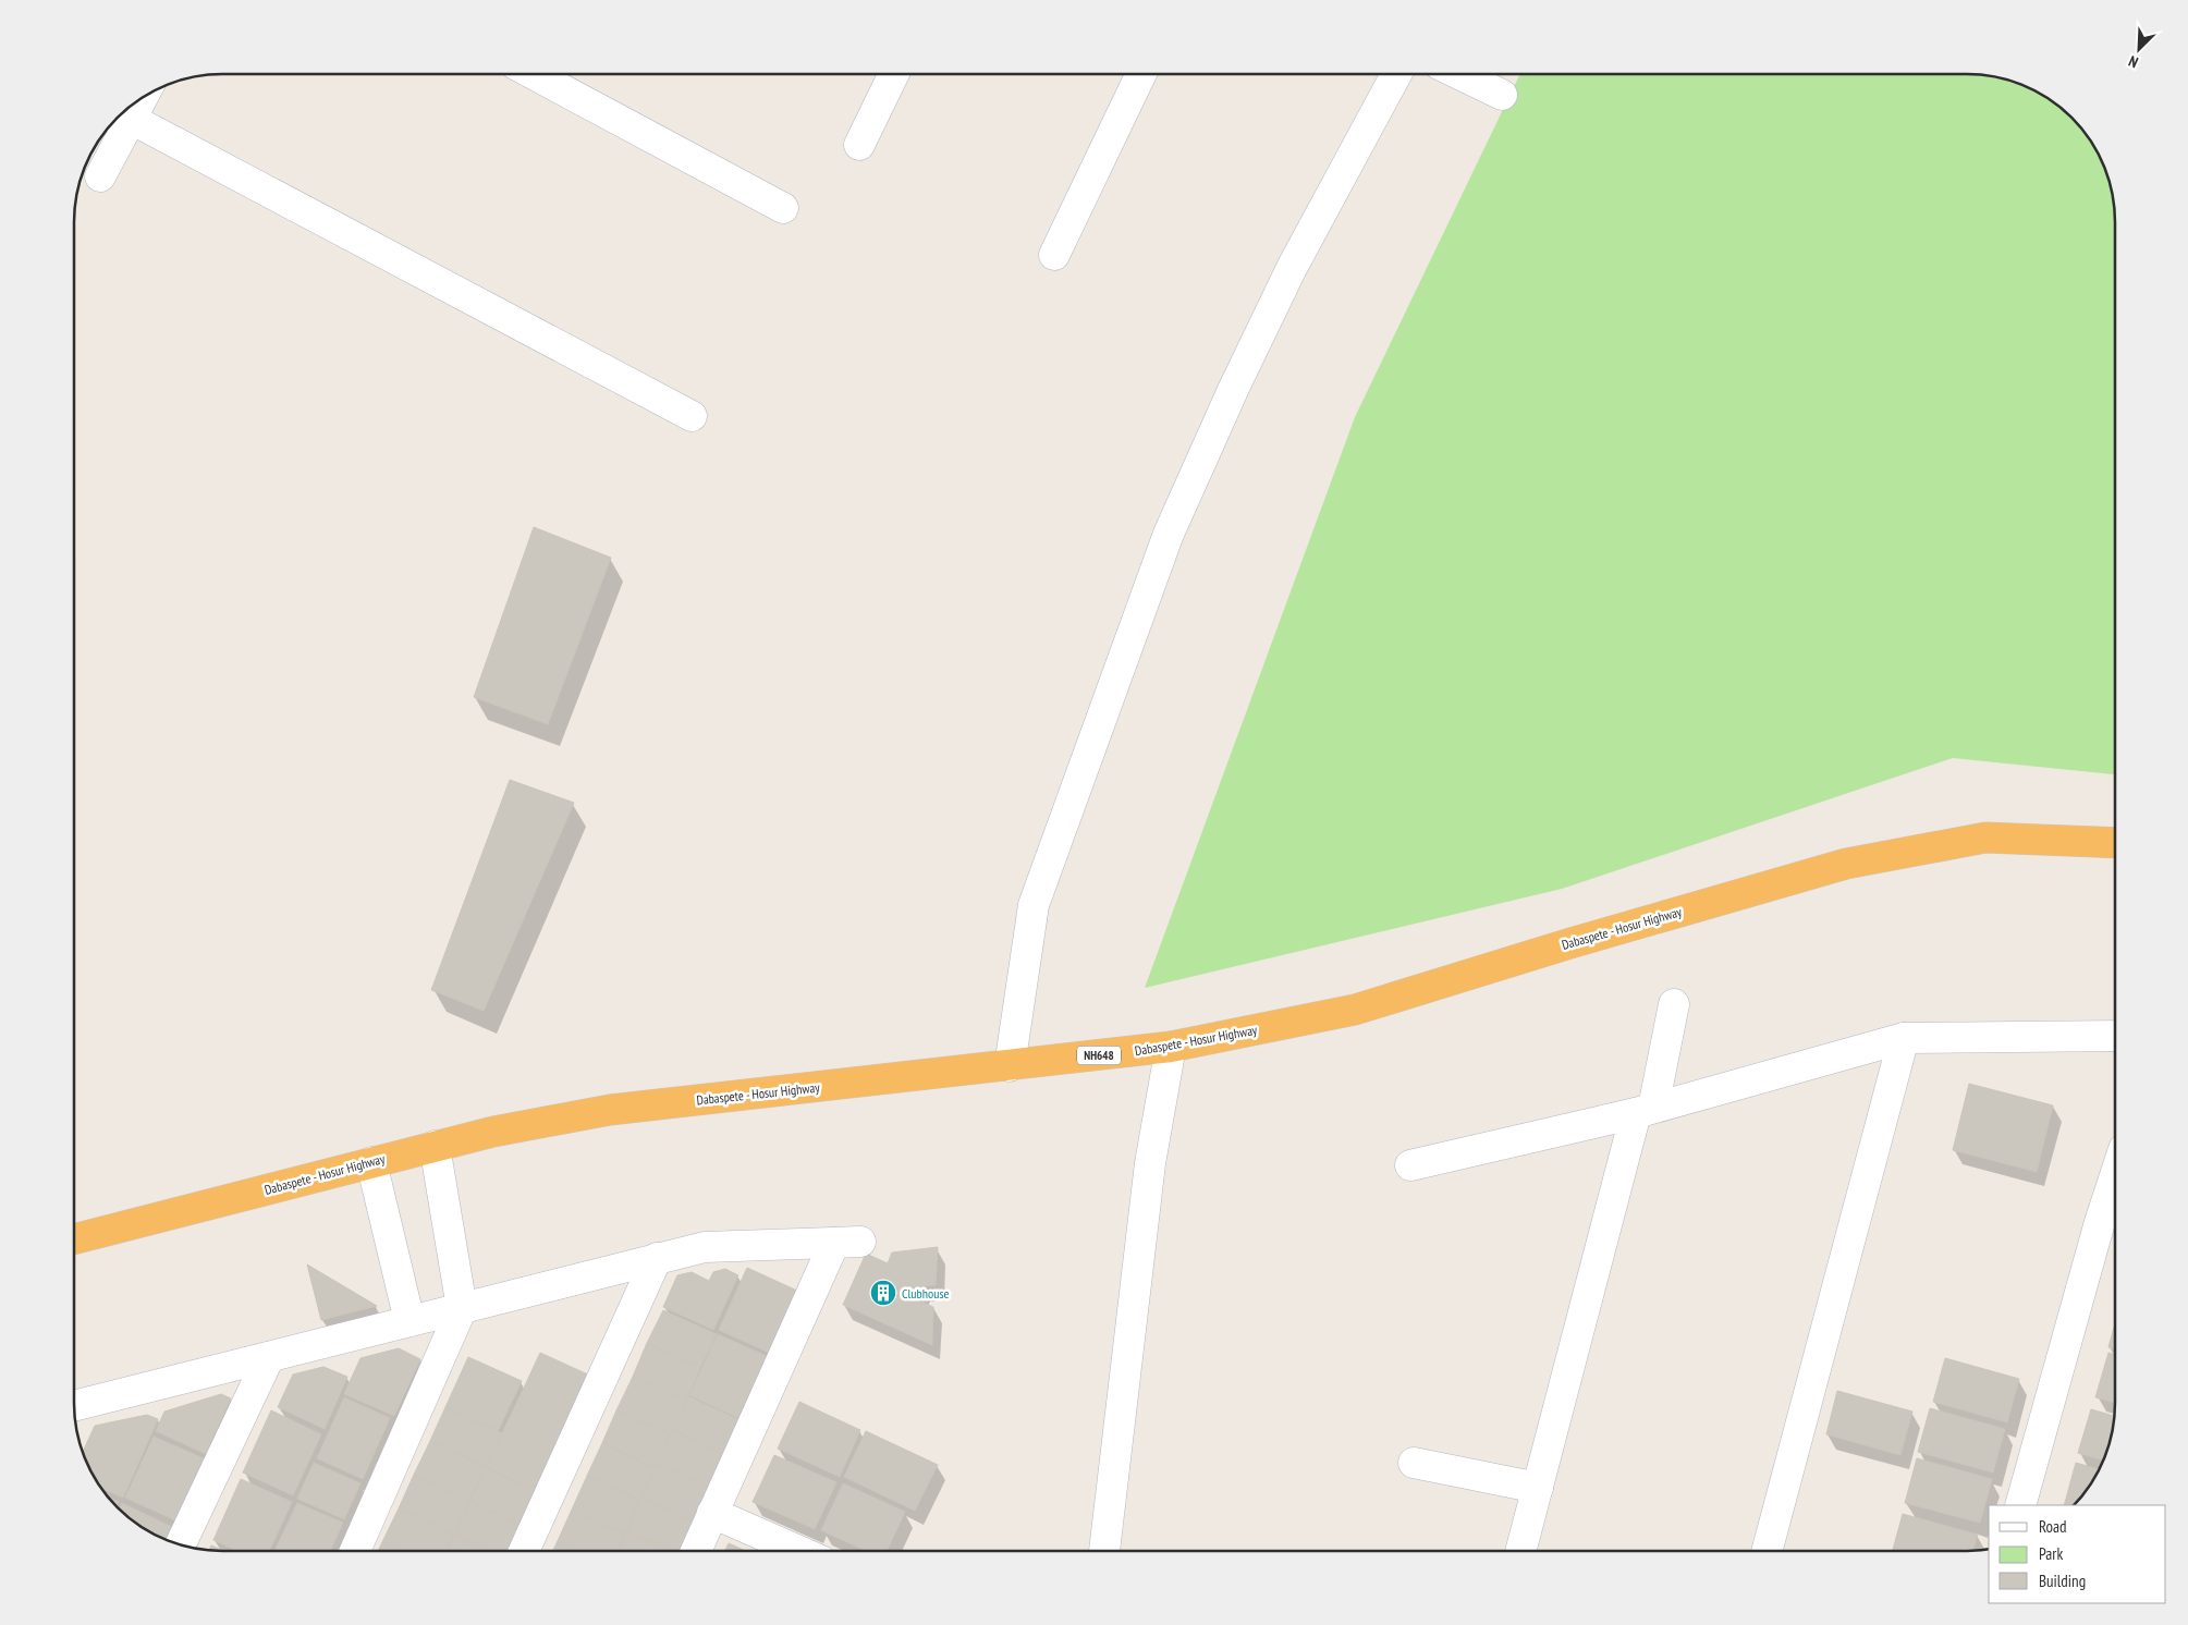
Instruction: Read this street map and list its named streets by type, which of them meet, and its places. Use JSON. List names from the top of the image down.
{
  "streets": {
    "highway": ["Dabaspete - Hosur Highway", "NH648"]
  },
  "places": {
    "building": ["Clubhouse"]
  },
  "legend": ["Road", "Park", "Building"],
  "north": "bottom left"
}
